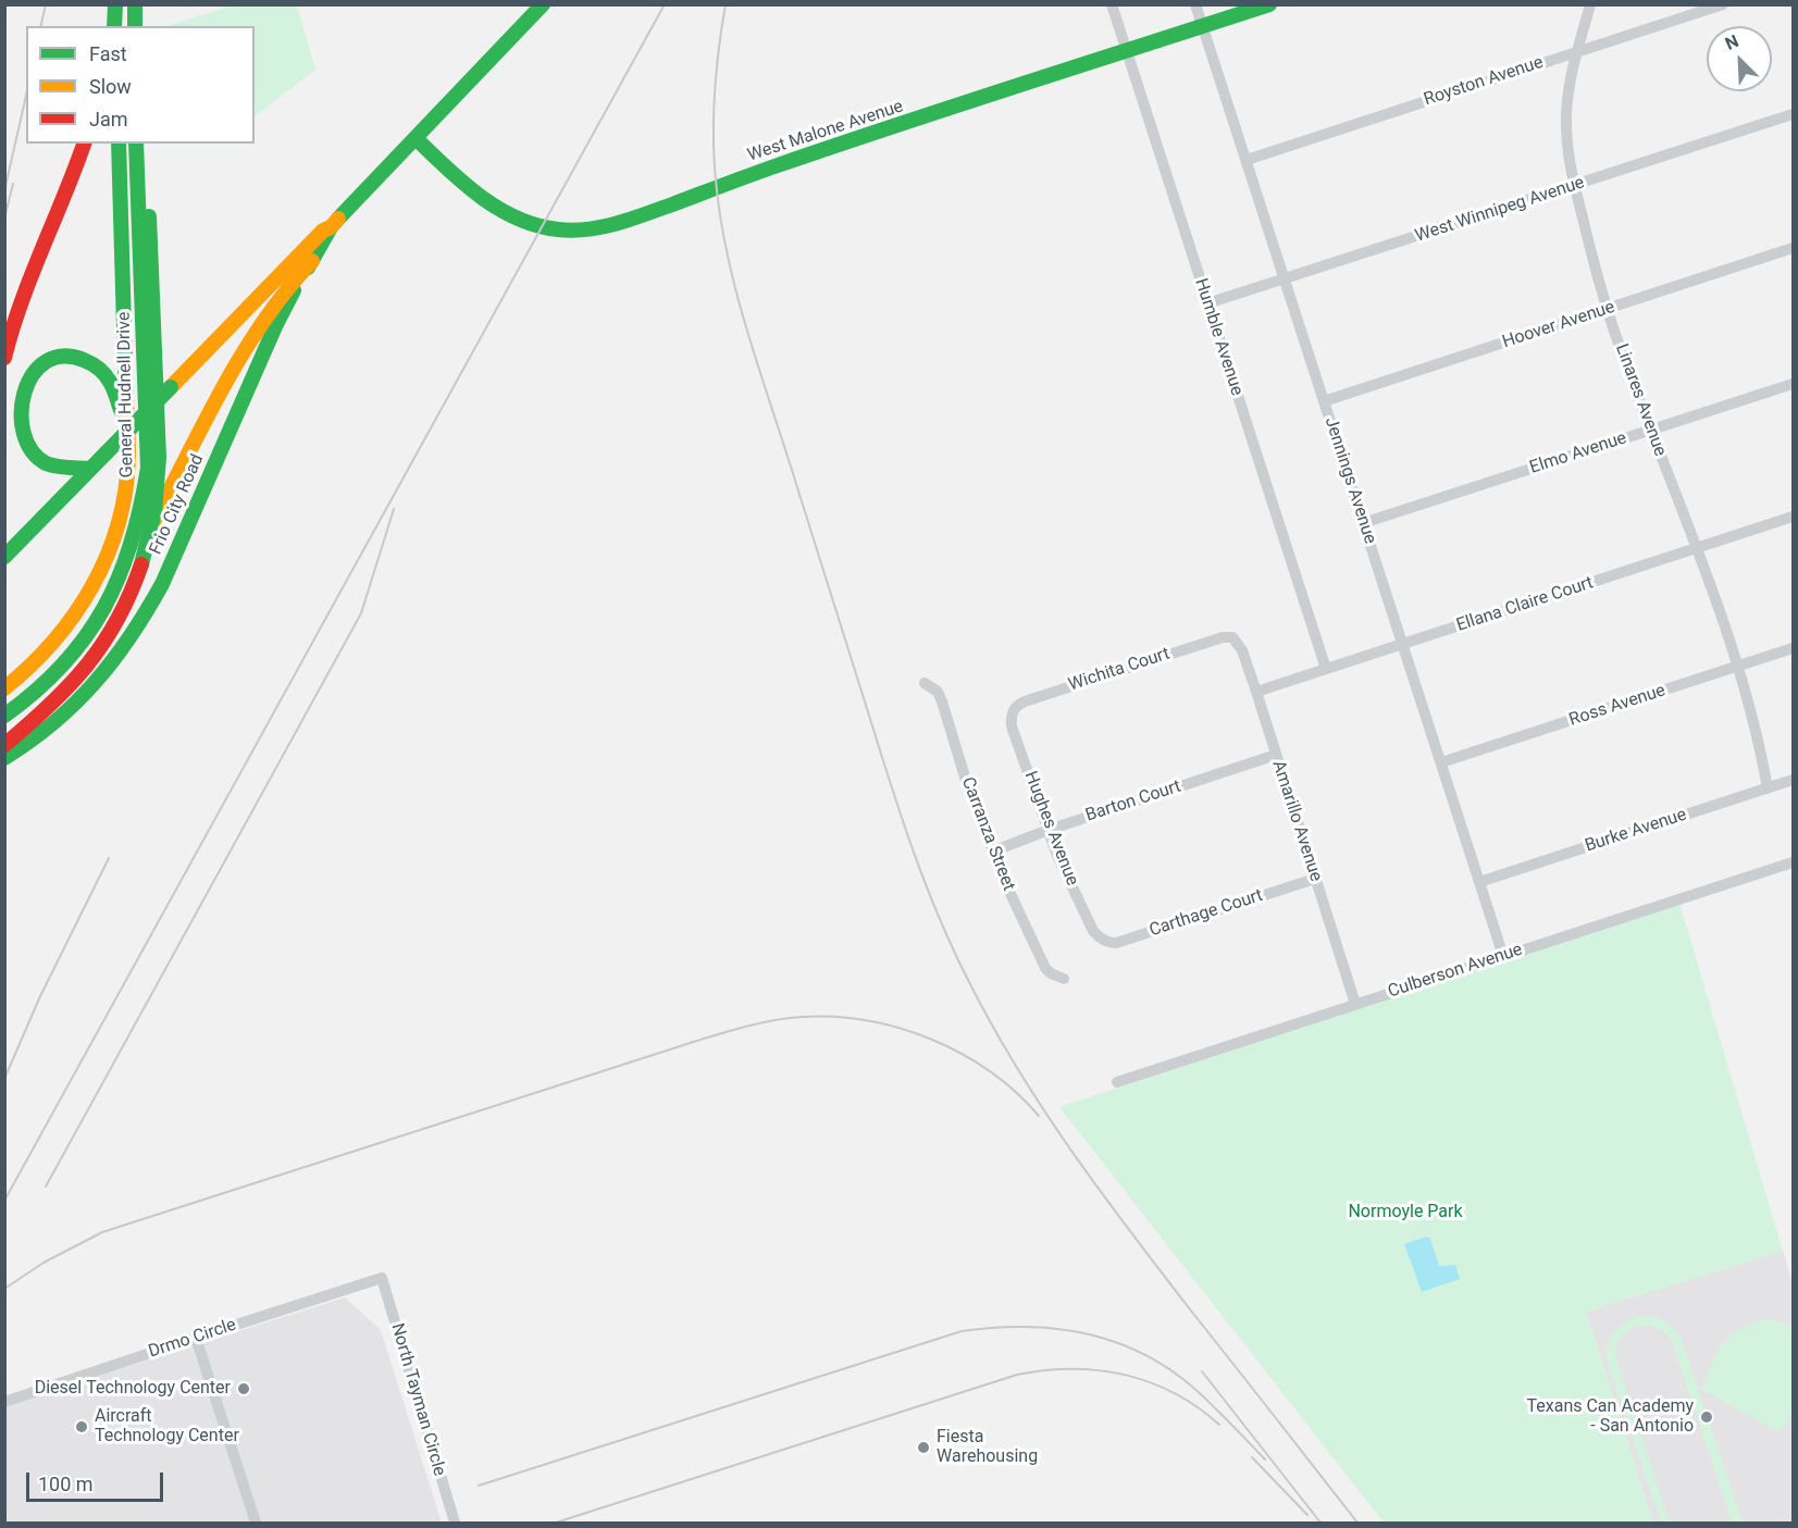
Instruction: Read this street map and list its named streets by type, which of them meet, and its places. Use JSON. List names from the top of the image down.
{
  "streets": {
    "main road": ["West Malone Avenue", "General Hudnell Drive", "Frio City Road"],
    "street": [
      "Royston Avenue",
      "West Winnipeg Avenue",
      "Hoover Avenue",
      "Humble Avenue",
      "Linares Avenue",
      "Elmo Avenue",
      "Jennings Avenue",
      "Ellana Claire Court",
      "Wichita Court",
      "Ross Avenue",
      "Barton Court",
      "Amarillo Avenue",
      "Hughes Avenue",
      "Burke Avenue",
      "Carranza Street",
      "Carthage Court",
      "Culberson Avenue",
      "Drmo Circle",
      "North Tayman Circle"
    ]
  },
  "crossings": [
    ["Royston Avenue", "Linares Avenue"],
    ["Royston Avenue", "Jennings Avenue"],
    ["West Malone Avenue", "Humble Avenue"],
    ["West Malone Avenue", "Jennings Avenue"],
    ["West Malone Avenue", "Frio City Road"],
    ["West Winnipeg Avenue", "Humble Avenue"],
    ["West Winnipeg Avenue", "Linares Avenue"],
    ["West Winnipeg Avenue", "Jennings Avenue"],
    ["Hoover Avenue", "Linares Avenue"],
    ["Hoover Avenue", "Jennings Avenue"],
    ["Humble Avenue", "Ellana Claire Court"],
    ["Linares Avenue", "Elmo Avenue"],
    ["Linares Avenue", "Ellana Claire Court"],
    ["Linares Avenue", "Ross Avenue"],
    ["Linares Avenue", "Burke Avenue"],
    ["Elmo Avenue", "Jennings Avenue"],
    ["Jennings Avenue", "Ellana Claire Court"],
    ["Jennings Avenue", "Ross Avenue"],
    ["Jennings Avenue", "Burke Avenue"],
    ["Jennings Avenue", "Culberson Avenue"],
    ["Ellana Claire Court", "Amarillo Avenue"],
    ["Wichita Court", "Amarillo Avenue"],
    ["Wichita Court", "Hughes Avenue"],
    ["Barton Court", "Amarillo Avenue"],
    ["Barton Court", "Hughes Avenue"],
    ["Barton Court", "Carranza Street"],
    ["Amarillo Avenue", "Carthage Court"],
    ["Amarillo Avenue", "Culberson Avenue"],
    ["Hughes Avenue", "Carthage Court"],
    ["Drmo Circle", "North Tayman Circle"]
  ],
  "parks": ["Normoyle Park"],
  "places": [
    "Diesel Technology Center",
    "Texans Can Academy - San Antonio",
    "Aircraft Technology Center",
    "Fiesta Warehousing"
  ],
  "legend": ["Fast", "Slow", "Jam"],
  "scale_bar": "100 m",
  "north": "top left"
}
